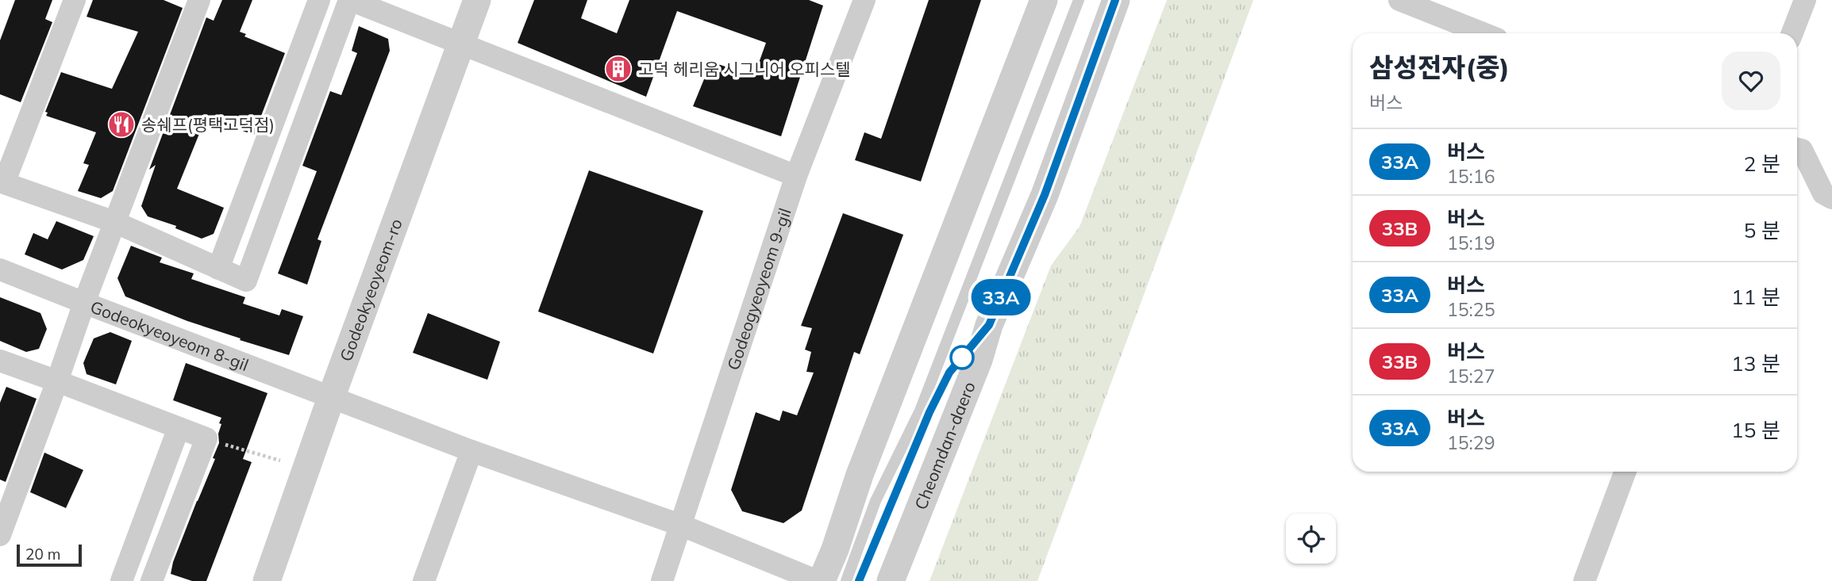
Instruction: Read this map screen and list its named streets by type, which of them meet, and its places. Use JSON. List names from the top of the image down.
{
  "streets": {
    "street": [
      "Godeogyeoyeom 9-gil",
      "Godeokyeoyeom-ro",
      "Godeokyeoyeom 8-gil",
      "Cheomdan-daero"
    ]
  },
  "crossings": [
    ["Godeokyeoyeom-ro", "Godeokyeoyeom 8-gil"]
  ],
  "places": {
    "building": ["고덕 헤리움 시그니어 오피스텔"],
    "restaurant": ["송쉐프(평택고덕점)"]
  },
  "lines": ["bus line 33A"],
  "scale_bar": "20 m",
  "page": {
    "on_map": "33A",
    "heading": ["삼성전자(중)", "버스"],
    "list": [
      {
        "mark": "33A",
        "name": "버스",
        "note": "15:16",
        "value": "2 분"
      },
      {
        "mark": "33B",
        "name": "버스",
        "note": "15:19",
        "value": "5 분"
      },
      {
        "mark": "33A",
        "name": "버스",
        "note": "15:25",
        "value": "11 분"
      },
      {
        "mark": "33B",
        "name": "버스",
        "note": "15:27",
        "value": "13 분"
      },
      {
        "mark": "33A",
        "name": "버스",
        "note": "15:29",
        "value": "15 분"
      }
    ],
    "scale": "20 m"
  }
}
